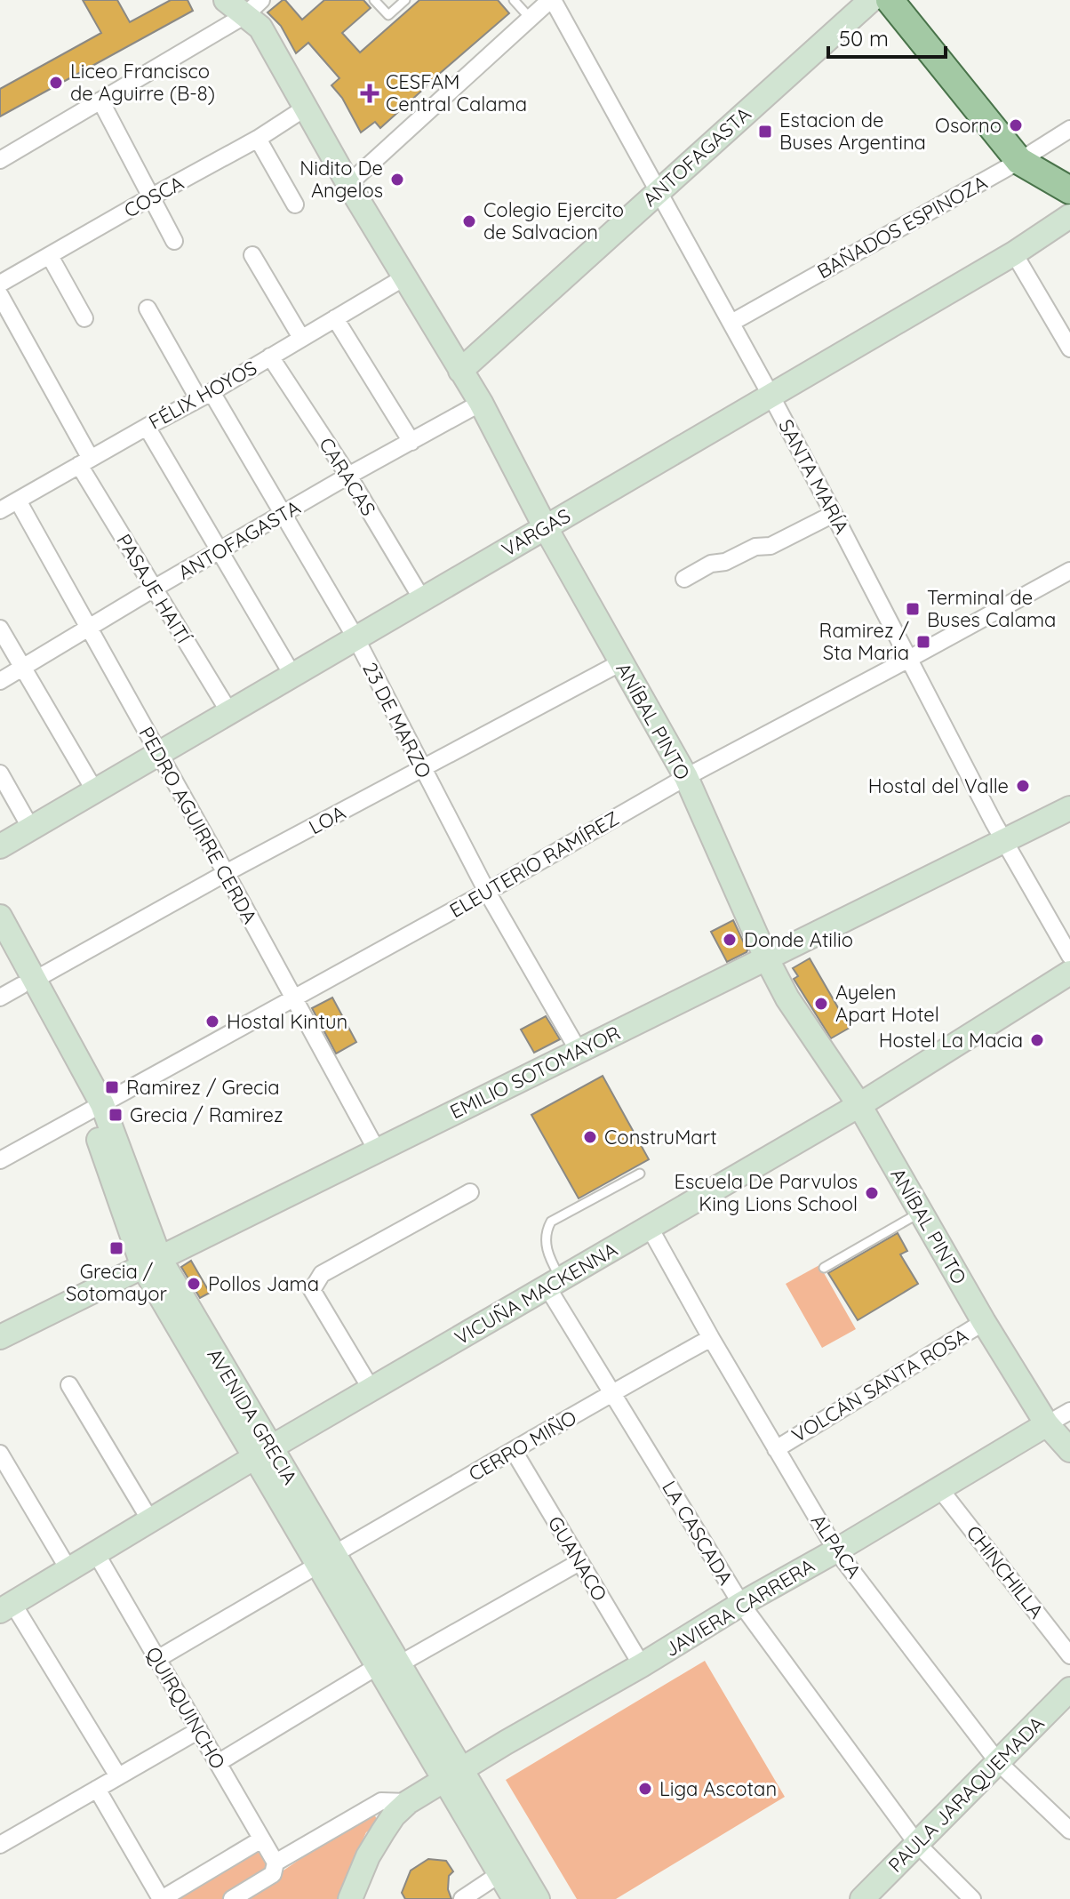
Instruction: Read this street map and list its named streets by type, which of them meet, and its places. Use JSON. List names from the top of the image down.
{
  "streets": {
    "street": [
      "ANTOFAGASTA",
      "COSCA",
      "BAÑADOS ESPINOZA",
      "FÉLIX HOYOS",
      "CARACAS",
      "SANTA MARÍA",
      "VARGAS",
      "PASAJE HAITÍ",
      "23 DE MARZO",
      "ANÍBAL PINTO",
      "LOA",
      "PEDRO AGUIRRE CERDA",
      "ELEUTERIO RAMÍREZ",
      "EMILIO SOTOMAYOR",
      "VICUÑA MACKENNA",
      "VOLCÁN SANTA ROSA",
      "AVENIDA GRECIA",
      "CERRO MIÑO",
      "LA CASCADA",
      "ALPACA",
      "GUANACO",
      "CHINCHILLA",
      "JAVIERA CARRERA",
      "QUIRQUINCHO",
      "PAULA JARAQUEMADA"
    ]
  },
  "crossings": [
    ["ANTOFAGASTA", "CARACAS"],
    ["ANTOFAGASTA", "SANTA MARÍA"],
    ["ANTOFAGASTA", "PASAJE HAITÍ"],
    ["ANTOFAGASTA", "23 DE MARZO"],
    ["ANTOFAGASTA", "ANÍBAL PINTO"],
    ["ANTOFAGASTA", "PEDRO AGUIRRE CERDA"],
    ["COSCA", "ANÍBAL PINTO"],
    ["BAÑADOS ESPINOZA", "SANTA MARÍA"],
    ["FÉLIX HOYOS", "CARACAS"],
    ["FÉLIX HOYOS", "PASAJE HAITÍ"],
    ["FÉLIX HOYOS", "23 DE MARZO"],
    ["FÉLIX HOYOS", "ANÍBAL PINTO"],
    ["FÉLIX HOYOS", "PEDRO AGUIRRE CERDA"],
    ["CARACAS", "VARGAS"],
    ["SANTA MARÍA", "VARGAS"],
    ["SANTA MARÍA", "ELEUTERIO RAMÍREZ"],
    ["SANTA MARÍA", "EMILIO SOTOMAYOR"],
    ["VARGAS", "PASAJE HAITÍ"],
    ["VARGAS", "23 DE MARZO"],
    ["VARGAS", "ANÍBAL PINTO"],
    ["VARGAS", "PEDRO AGUIRRE CERDA"],
    ["23 DE MARZO", "LOA"],
    ["23 DE MARZO", "ELEUTERIO RAMÍREZ"],
    ["23 DE MARZO", "EMILIO SOTOMAYOR"],
    ["ANÍBAL PINTO", "LOA"],
    ["ANÍBAL PINTO", "ELEUTERIO RAMÍREZ"],
    ["ANÍBAL PINTO", "EMILIO SOTOMAYOR"],
    ["ANÍBAL PINTO", "VICUÑA MACKENNA"],
    ["ANÍBAL PINTO", "VOLCÁN SANTA ROSA"],
    ["ANÍBAL PINTO", "JAVIERA CARRERA"],
    ["LOA", "PEDRO AGUIRRE CERDA"],
    ["LOA", "AVENIDA GRECIA"],
    ["PEDRO AGUIRRE CERDA", "ELEUTERIO RAMÍREZ"],
    ["PEDRO AGUIRRE CERDA", "EMILIO SOTOMAYOR"],
    ["ELEUTERIO RAMÍREZ", "AVENIDA GRECIA"],
    ["EMILIO SOTOMAYOR", "AVENIDA GRECIA"],
    ["VICUÑA MACKENNA", "AVENIDA GRECIA"],
    ["VICUÑA MACKENNA", "LA CASCADA"],
    ["VICUÑA MACKENNA", "ALPACA"],
    ["VICUÑA MACKENNA", "QUIRQUINCHO"],
    ["VOLCÁN SANTA ROSA", "ALPACA"],
    ["AVENIDA GRECIA", "CERRO MIÑO"],
    ["AVENIDA GRECIA", "JAVIERA CARRERA"],
    ["CERRO MIÑO", "LA CASCADA"],
    ["CERRO MIÑO", "ALPACA"],
    ["CERRO MIÑO", "GUANACO"],
    ["CERRO MIÑO", "QUIRQUINCHO"],
    ["LA CASCADA", "JAVIERA CARRERA"],
    ["LA CASCADA", "PAULA JARAQUEMADA"],
    ["ALPACA", "JAVIERA CARRERA"],
    ["ALPACA", "PAULA JARAQUEMADA"],
    ["GUANACO", "JAVIERA CARRERA"],
    ["CHINCHILLA", "JAVIERA CARRERA"],
    ["JAVIERA CARRERA", "QUIRQUINCHO"]
  ],
  "places": {
    "other": [
      "Liceo Francisco de Aguirre (B-8)",
      "Osorno",
      "Nidito De Angelos",
      "Colegio Ejercito de Salvacion",
      "Hostal del Valle",
      "Donde Atilio",
      "Ayelen Apart Hotel",
      "Hostal Kintun",
      "Hostel La Macia",
      "ConstruMart",
      "Escuela De Parvulos King Lions School",
      "Pollos Jama",
      "Liga Ascotan"
    ],
    "health": ["CESFAM Central Calama"],
    "transit": [
      "Estacion de Buses Argentina",
      "Terminal de Buses Calama",
      "Ramirez / Sta Maria",
      "Ramirez / Grecia",
      "Grecia / Ramirez",
      "Grecia / Sotomayor"
    ]
  },
  "scale_bar": "50 m"
}
